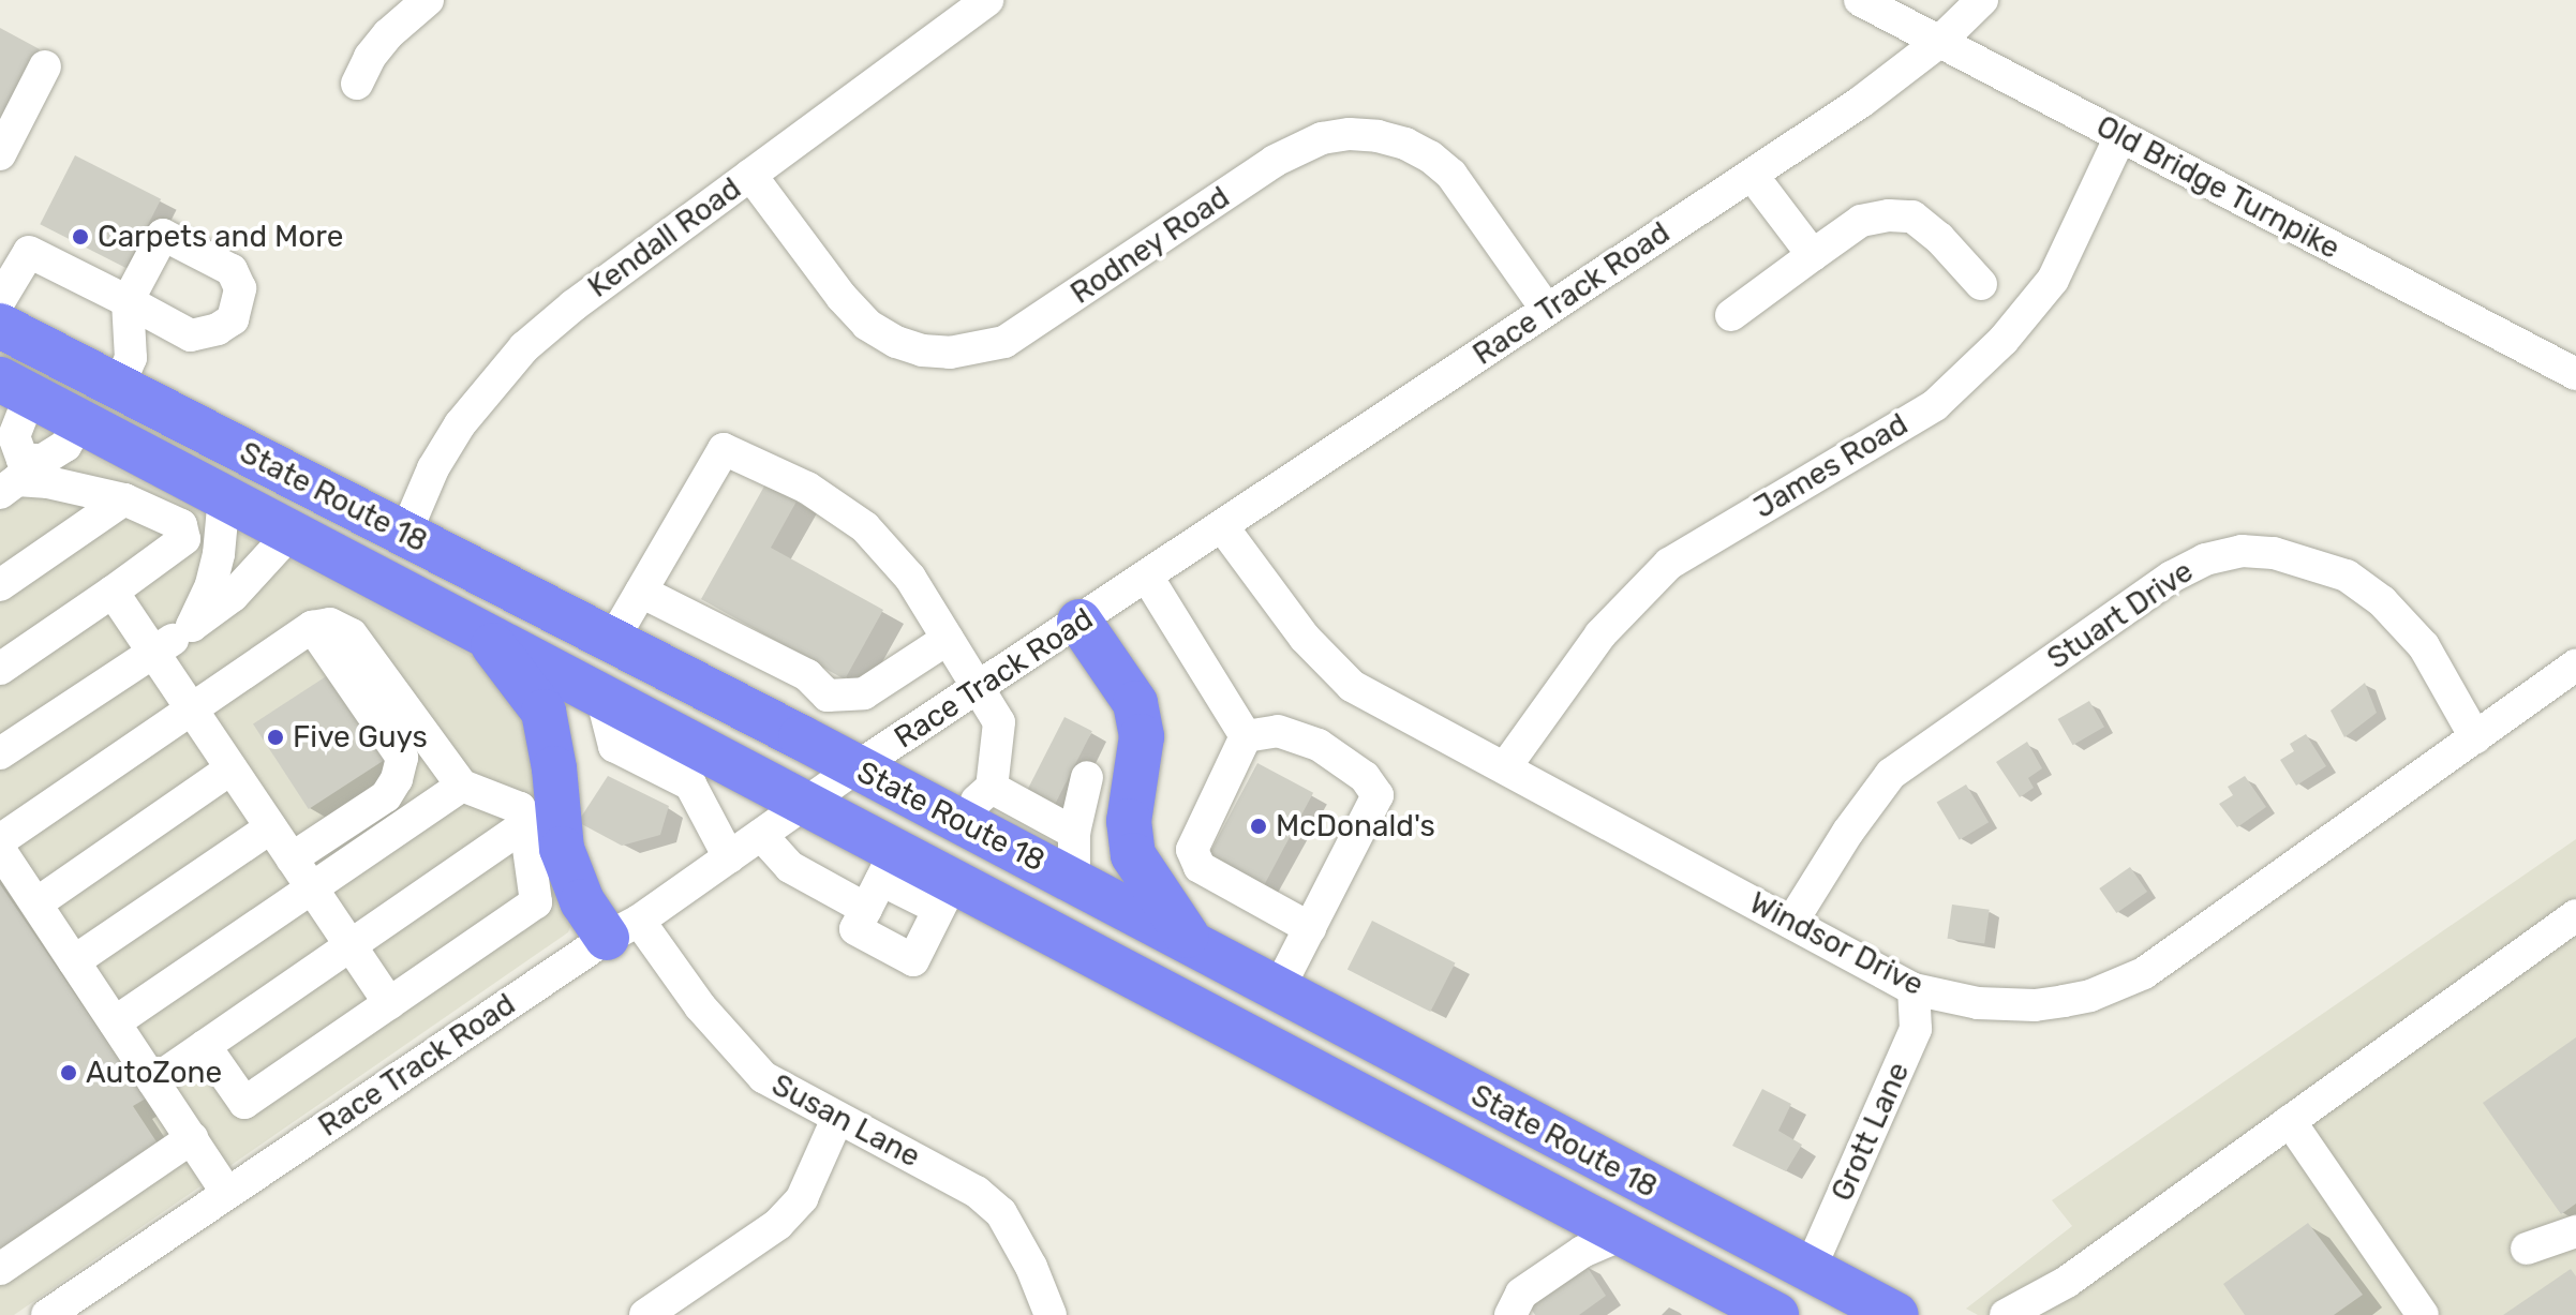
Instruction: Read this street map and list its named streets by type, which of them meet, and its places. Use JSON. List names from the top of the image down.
{
  "streets": {
    "highway": ["State Route 18"],
    "street": [
      "Old Bridge Turnpike",
      "Kendall Road",
      "Rodney Road",
      "Race Track Road",
      "James Road",
      "Stuart Drive",
      "Windsor Drive",
      "Susan Lane",
      "Grott Lane"
    ]
  },
  "crossings": [
    ["Old Bridge Turnpike", "Race Track Road"],
    ["Old Bridge Turnpike", "James Road"],
    ["Kendall Road", "Rodney Road"],
    ["Kendall Road", "State Route 18"],
    ["Rodney Road", "Race Track Road"],
    ["Race Track Road", "State Route 18"],
    ["Race Track Road", "Windsor Drive"],
    ["Race Track Road", "Susan Lane"],
    ["James Road", "Windsor Drive"],
    ["State Route 18", "Grott Lane"],
    ["Stuart Drive", "Windsor Drive"],
    ["Windsor Drive", "Grott Lane"]
  ],
  "places": [
    "Carpets and More",
    "Five Guys",
    "McDonald's",
    "AutoZone"
  ]
}
